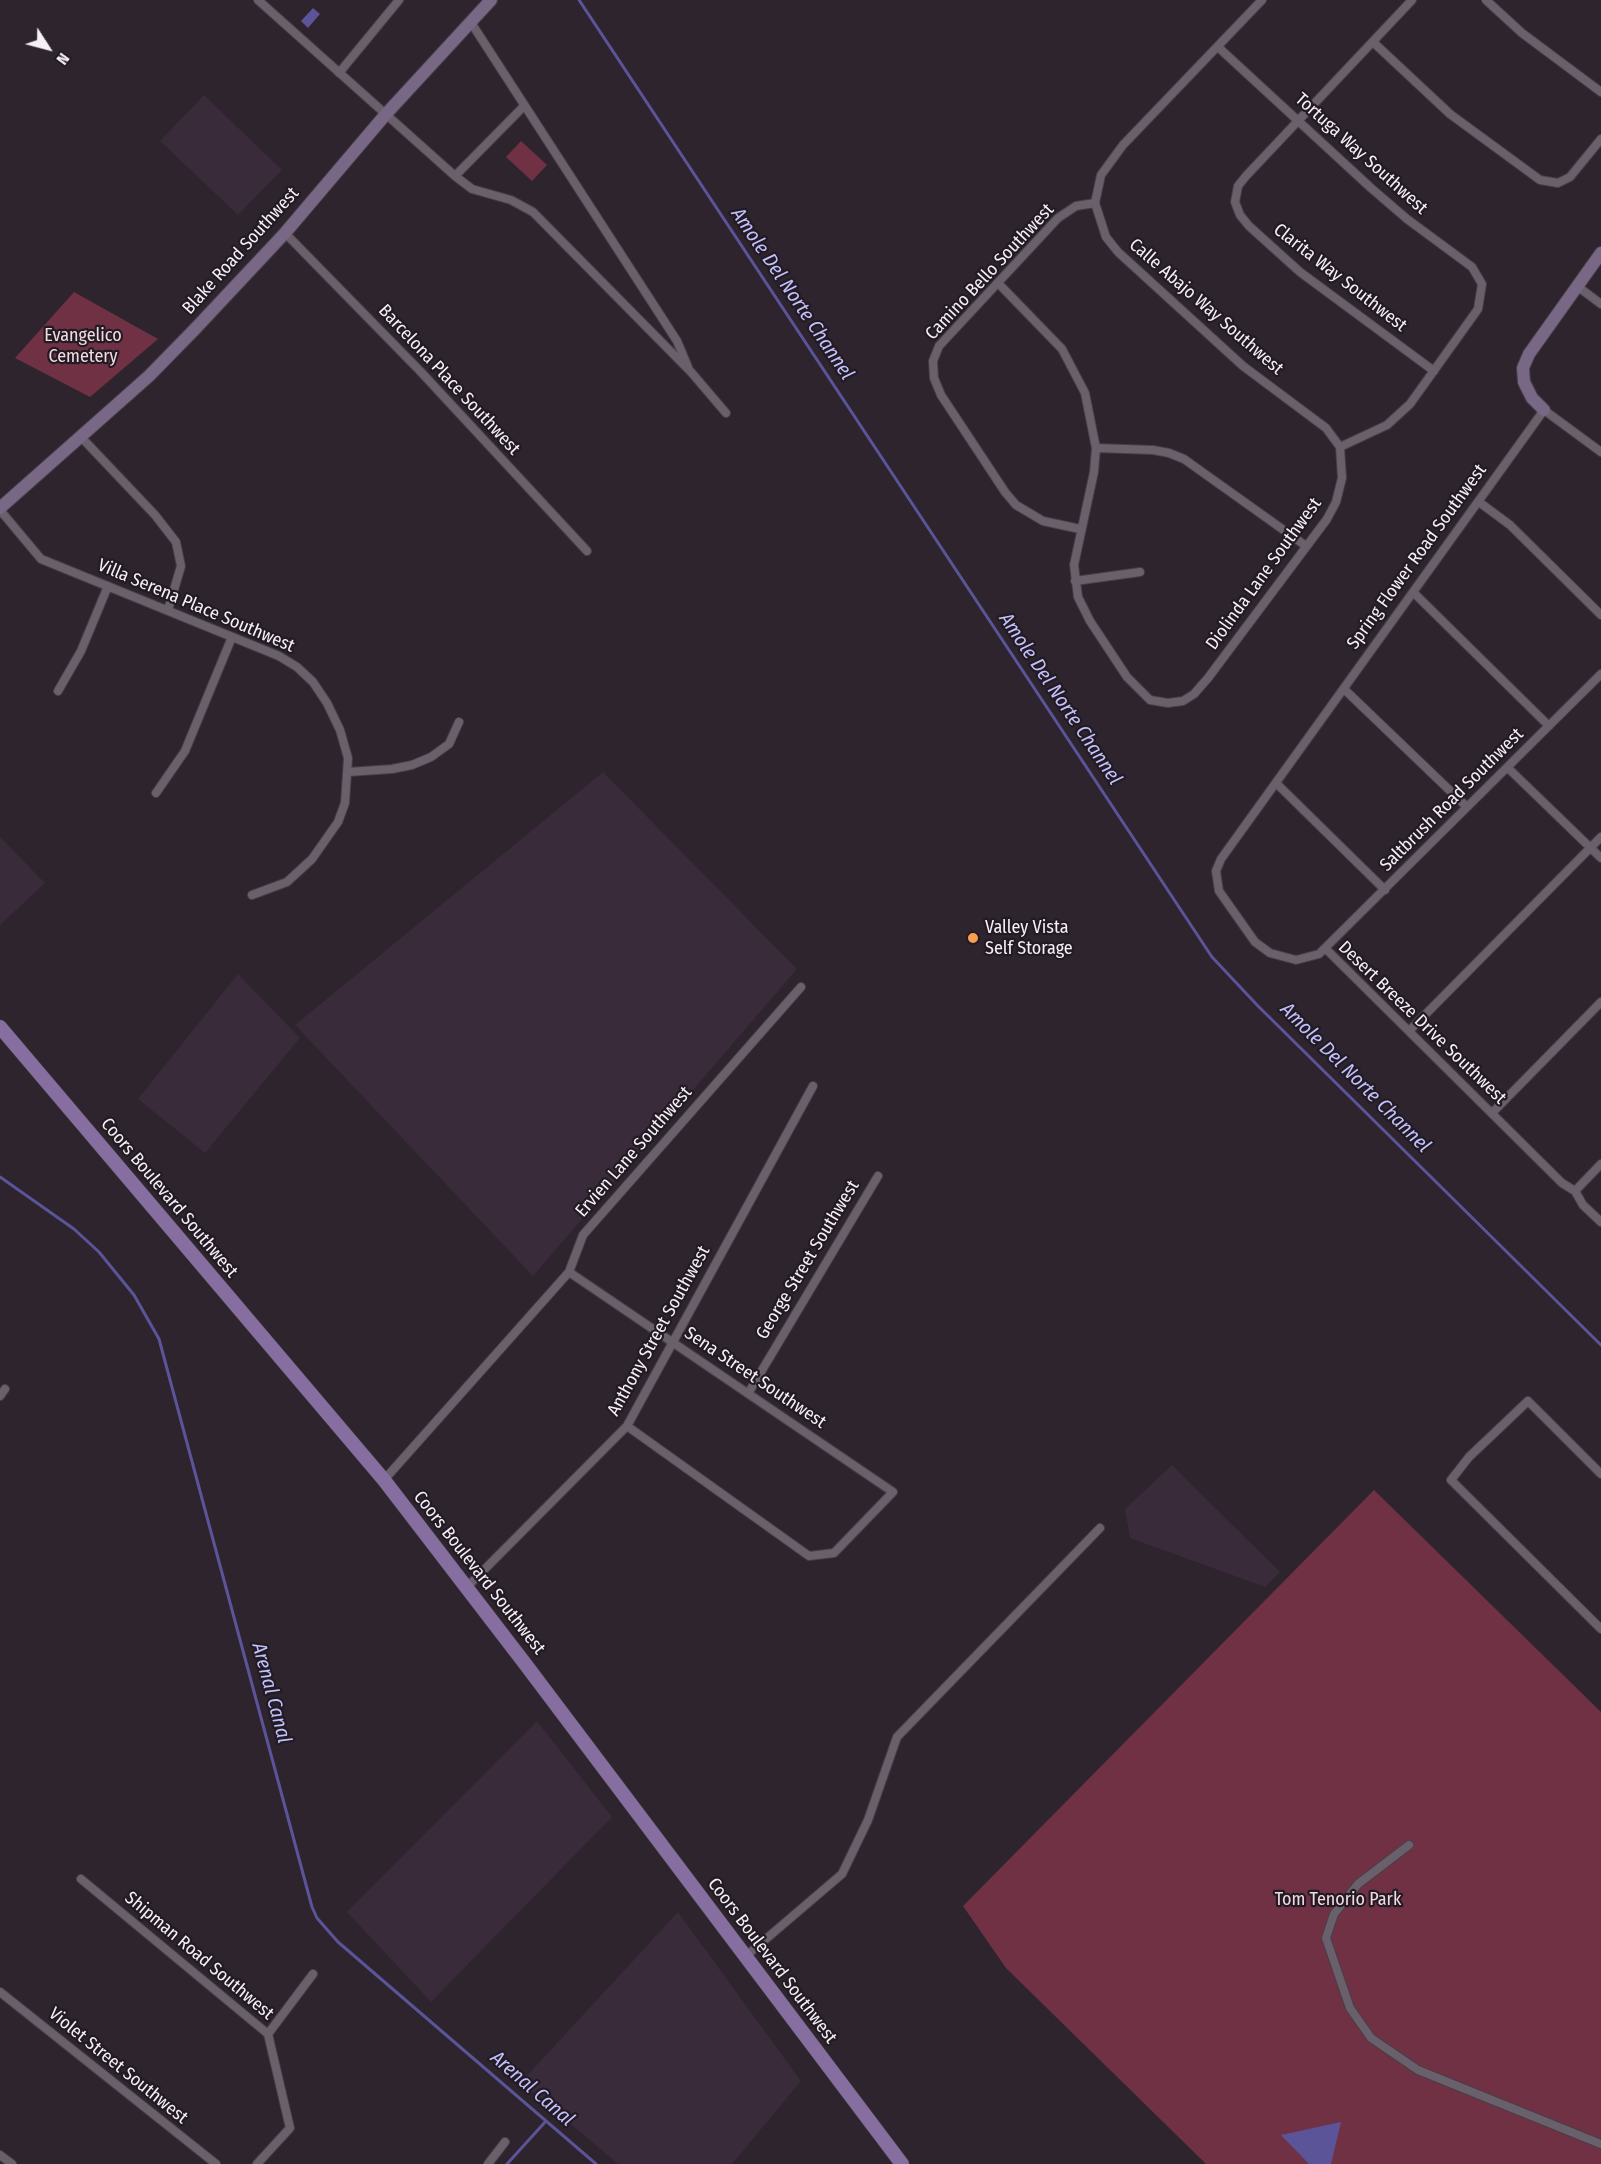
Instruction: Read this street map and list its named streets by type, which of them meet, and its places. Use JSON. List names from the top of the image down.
{
  "streets": {
    "main road": ["Blake Road Southwest", "Coors Boulevard Southwest"],
    "street": [
      "Tortuga Way Southwest",
      "Camino Bello Southwest",
      "Clarita Way Southwest",
      "Calle Abajo Way Southwest",
      "Barcelona Place Southwest",
      "Spring Flower Road Southwest",
      "Diolinda Lane Southwest",
      "Villa Serena Place Southwest",
      "Saltbrush Road Southwest",
      "Desert Breeze Drive Southwest",
      "Ervien Lane Southwest",
      "George Street Southwest",
      "Anthony Street Southwest",
      "Sena Street Southwest",
      "Shipman Road Southwest",
      "Violet Street Southwest"
    ]
  },
  "crossings": [
    ["Tortuga Way Southwest", "Clarita Way Southwest"],
    ["Blake Road Southwest", "Barcelona Place Southwest"],
    ["Blake Road Southwest", "Villa Serena Place Southwest"],
    ["Camino Bello Southwest", "Calle Abajo Way Southwest"],
    ["Calle Abajo Way Southwest", "Diolinda Lane Southwest"],
    ["Spring Flower Road Southwest", "Desert Breeze Drive Southwest"],
    ["Saltbrush Road Southwest", "Desert Breeze Drive Southwest"],
    ["Ervien Lane Southwest", "Coors Boulevard Southwest"],
    ["Ervien Lane Southwest", "Sena Street Southwest"],
    ["Coors Boulevard Southwest", "Anthony Street Southwest"],
    ["George Street Southwest", "Sena Street Southwest"],
    ["Anthony Street Southwest", "Sena Street Southwest"]
  ],
  "water": ["Amole Del Norte Channel", "Arenal Canal"],
  "parks": ["Evangelico Cemetery", "Tom Tenorio Park"],
  "places": ["Valley Vista Self Storage"],
  "north": "bottom right"
}
